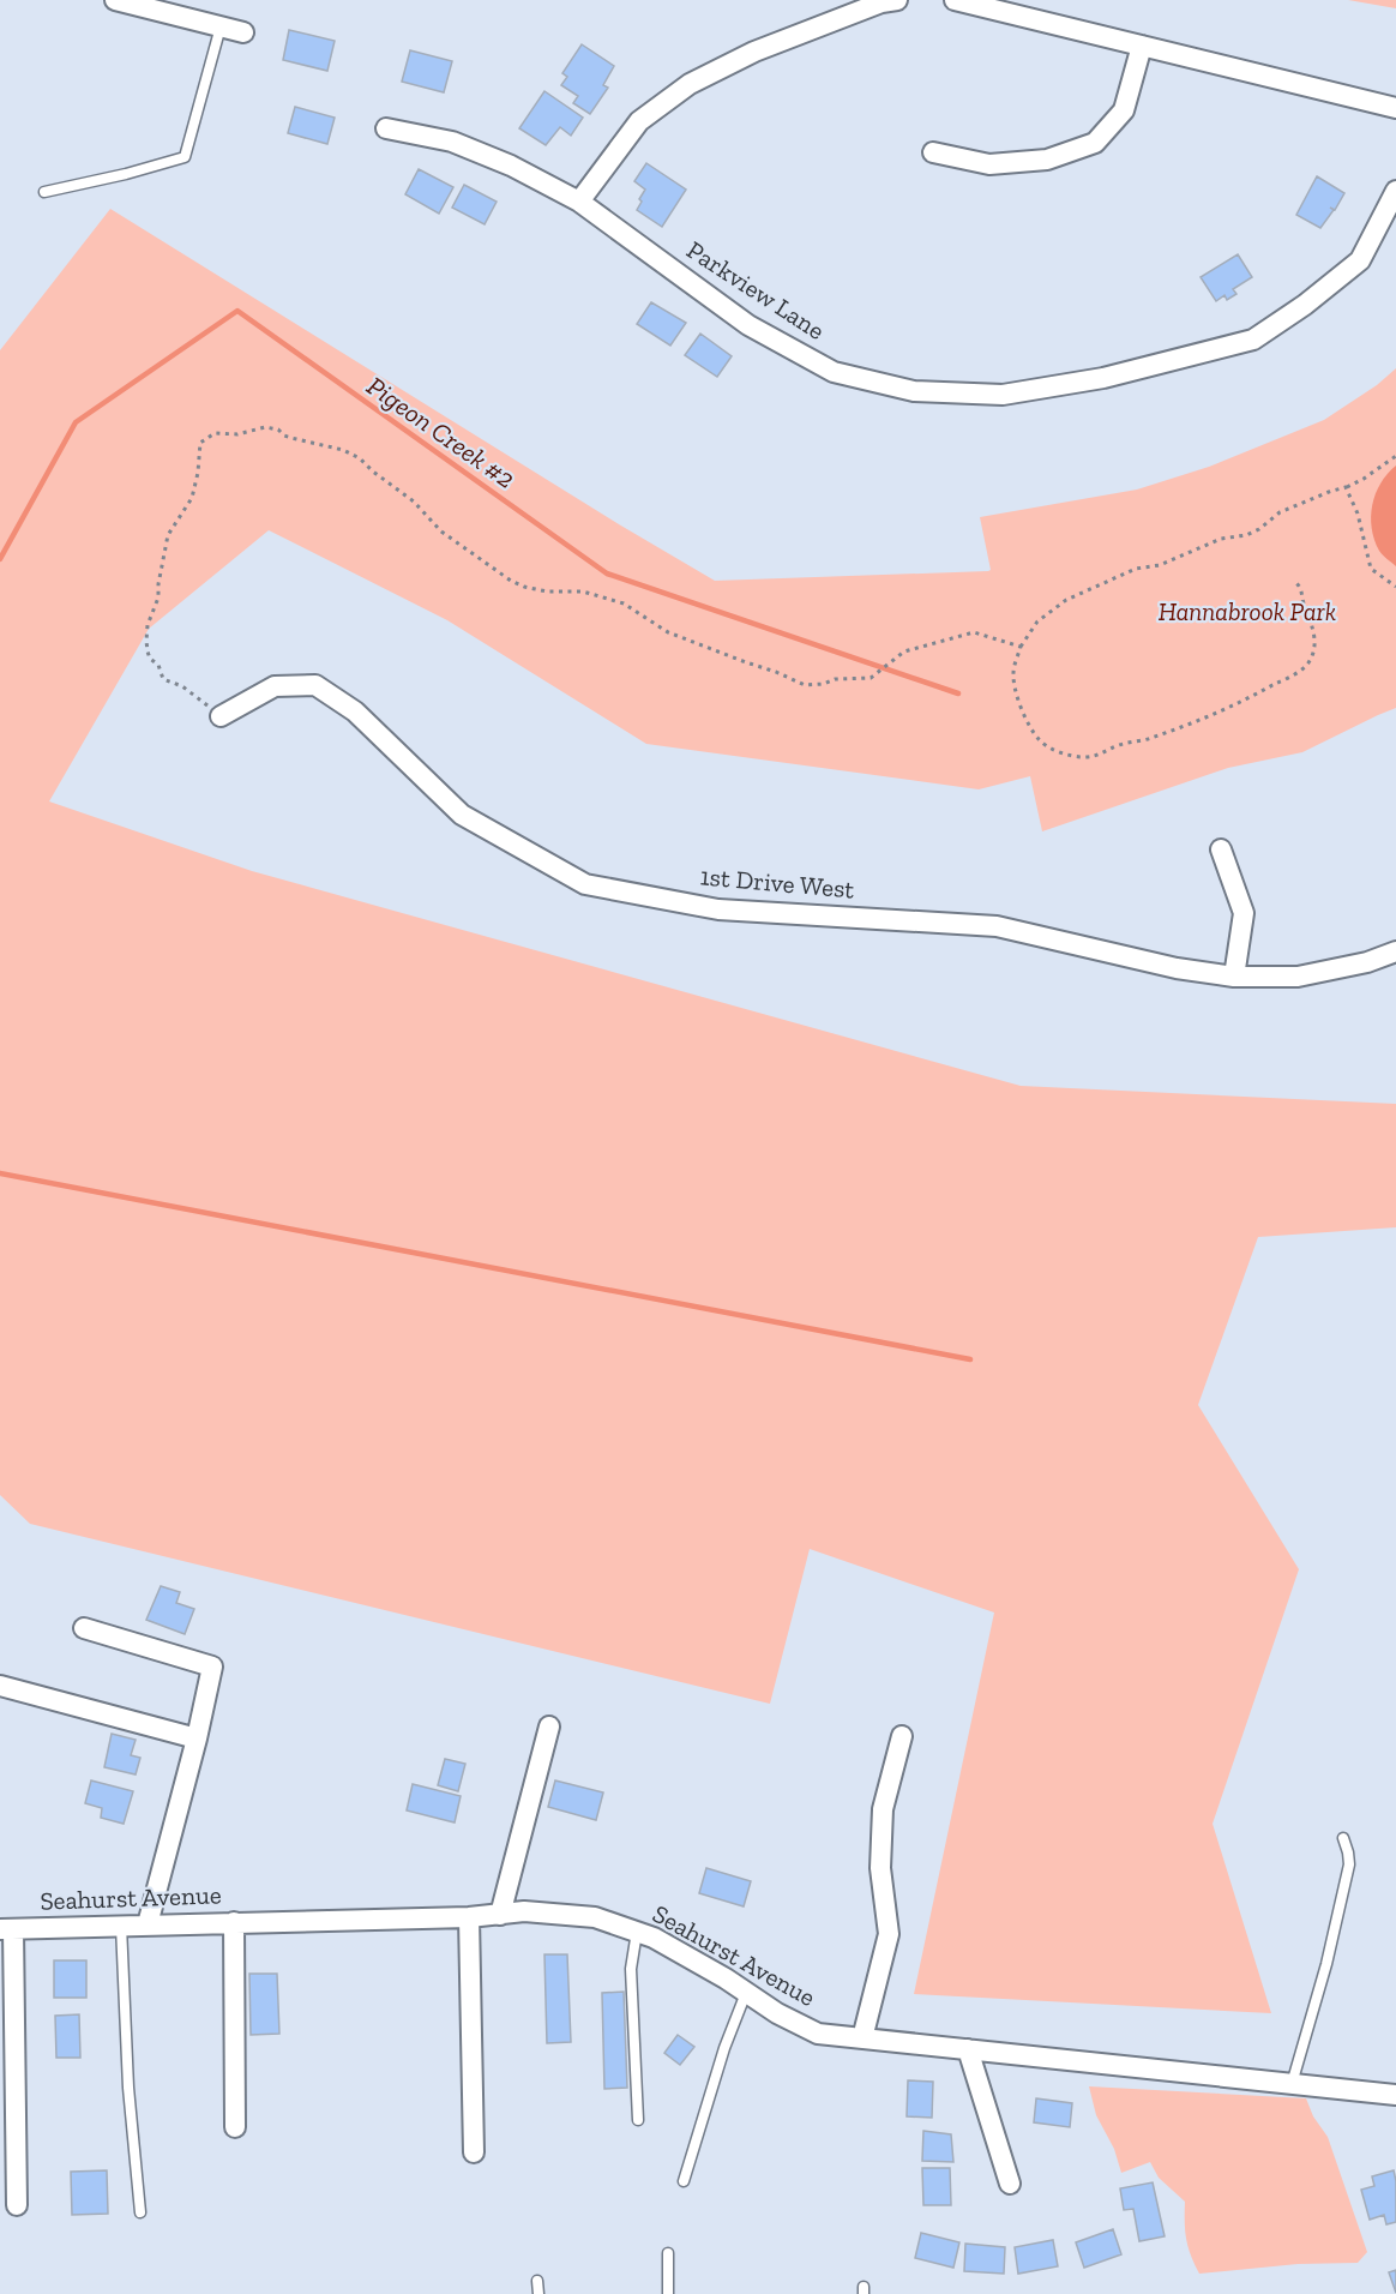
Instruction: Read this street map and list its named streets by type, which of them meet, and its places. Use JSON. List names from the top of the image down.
{
  "streets": {
    "street": ["Parkview Lane", "1st Drive West", "Seahurst Avenue"]
  },
  "water": ["Pigeon Creek #2"],
  "parks": ["Hannabrook Park"]
}
